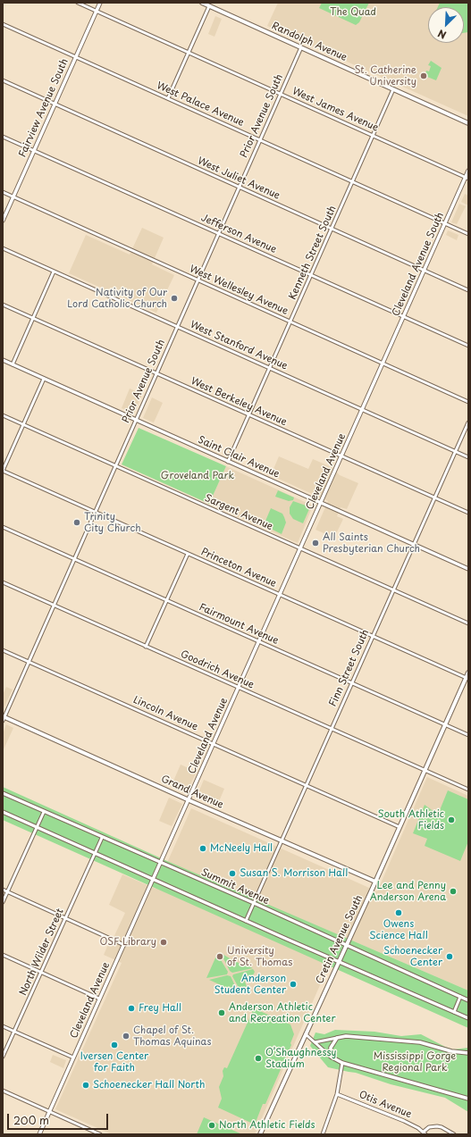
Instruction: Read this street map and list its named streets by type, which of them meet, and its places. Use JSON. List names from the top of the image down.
{
  "streets": {
    "main road": ["Randolph Avenue", "Grand Avenue", "Cretin Avenue South"],
    "street": [
      "West Palace Avenue",
      "Fairview Avenue South",
      "West James Avenue",
      "Prior Avenue South",
      "West Juliet Avenue",
      "Jefferson Avenue",
      "Kenneth Street South",
      "Cleveland Avenue South",
      "West Wellesley Avenue",
      "West Stanford Avenue",
      "West Berkeley Avenue",
      "Saint Clair Avenue",
      "Cleveland Avenue",
      "Sargent Avenue",
      "Princeton Avenue",
      "Fairmount Avenue",
      "Finn Street South",
      "Goodrich Avenue",
      "Lincoln Avenue",
      "Summit Avenue",
      "North Wilder Street",
      "Otis Avenue"
    ]
  },
  "crossings": [
    ["Randolph Avenue", "Prior Avenue South"],
    ["Randolph Avenue", "Kenneth Street South"],
    ["West Palace Avenue", "Fairview Avenue South"],
    ["West Palace Avenue", "Prior Avenue South"],
    ["West Palace Avenue", "Kenneth Street South"],
    ["West Palace Avenue", "Cleveland Avenue South"],
    ["Fairview Avenue South", "West James Avenue"],
    ["Fairview Avenue South", "West Juliet Avenue"],
    ["Fairview Avenue South", "Jefferson Avenue"],
    ["Fairview Avenue South", "West Wellesley Avenue"],
    ["West James Avenue", "Prior Avenue South"],
    ["West James Avenue", "Kenneth Street South"],
    ["West James Avenue", "Cleveland Avenue South"],
    ["Prior Avenue South", "West Juliet Avenue"],
    ["Prior Avenue South", "Jefferson Avenue"],
    ["Prior Avenue South", "West Wellesley Avenue"],
    ["Prior Avenue South", "West Stanford Avenue"],
    ["Prior Avenue South", "West Berkeley Avenue"],
    ["Prior Avenue South", "Saint Clair Avenue"],
    ["Prior Avenue South", "Sargent Avenue"],
    ["Prior Avenue South", "Princeton Avenue"],
    ["Prior Avenue South", "Fairmount Avenue"],
    ["Prior Avenue South", "Goodrich Avenue"],
    ["Prior Avenue South", "Lincoln Avenue"],
    ["Prior Avenue South", "Grand Avenue"],
    ["West Juliet Avenue", "Kenneth Street South"],
    ["West Juliet Avenue", "Cleveland Avenue South"],
    ["Jefferson Avenue", "Kenneth Street South"],
    ["Jefferson Avenue", "Cleveland Avenue South"],
    ["Kenneth Street South", "West Wellesley Avenue"],
    ["Kenneth Street South", "West Stanford Avenue"],
    ["Kenneth Street South", "West Berkeley Avenue"],
    ["Kenneth Street South", "Saint Clair Avenue"],
    ["Cleveland Avenue South", "West Wellesley Avenue"],
    ["Cleveland Avenue South", "Cleveland Avenue"],
    ["West Wellesley Avenue", "Cleveland Avenue"],
    ["West Stanford Avenue", "Cleveland Avenue"],
    ["West Stanford Avenue", "Finn Street South"],
    ["West Berkeley Avenue", "Cleveland Avenue"],
    ["West Berkeley Avenue", "Finn Street South"],
    ["Saint Clair Avenue", "Cleveland Avenue"],
    ["Saint Clair Avenue", "Finn Street South"],
    ["Cleveland Avenue", "Sargent Avenue"],
    ["Cleveland Avenue", "Princeton Avenue"],
    ["Cleveland Avenue", "Fairmount Avenue"],
    ["Cleveland Avenue", "Goodrich Avenue"],
    ["Cleveland Avenue", "Lincoln Avenue"],
    ["Cleveland Avenue", "Grand Avenue"],
    ["Cleveland Avenue", "Summit Avenue"],
    ["Sargent Avenue", "Finn Street South"],
    ["Princeton Avenue", "Finn Street South"],
    ["Princeton Avenue", "Cretin Avenue South"],
    ["Fairmount Avenue", "Finn Street South"],
    ["Fairmount Avenue", "Cretin Avenue South"],
    ["Finn Street South", "Goodrich Avenue"],
    ["Finn Street South", "Lincoln Avenue"],
    ["Finn Street South", "Grand Avenue"],
    ["Finn Street South", "Summit Avenue"],
    ["Goodrich Avenue", "Cretin Avenue South"],
    ["Lincoln Avenue", "Cretin Avenue South"],
    ["Grand Avenue", "Cretin Avenue South"],
    ["Summit Avenue", "Cretin Avenue South"],
    ["Summit Avenue", "North Wilder Street"]
  ],
  "parks": ["The Quad", "Groveland Park", "Mississippi Gorge Regional Park"],
  "places": [
    "St. Catherine University",
    "Nativity of Our Lord Catholic Church",
    "Trinity City Church",
    "All Saints Presbyterian Church",
    "South Athletic Fields",
    "McNeely Hall",
    "Susan S. Morrison Hall",
    "Lee and Penny Anderson Arena",
    "Owens Science Hall",
    "OSF Library",
    "University of St. Thomas",
    "Schoenecker Center",
    "Anderson Student Center",
    "Frey Hall",
    "Anderson Athletic and Recreation Center",
    "Chapel of St. Thomas Aquinas",
    "Iversen Center for Faith",
    "O’Shaughnessy Stadium",
    "Schoenecker Hall North",
    "North Athletic Fields"
  ],
  "scale_bar": "200 m",
  "north": "bottom left"
}
